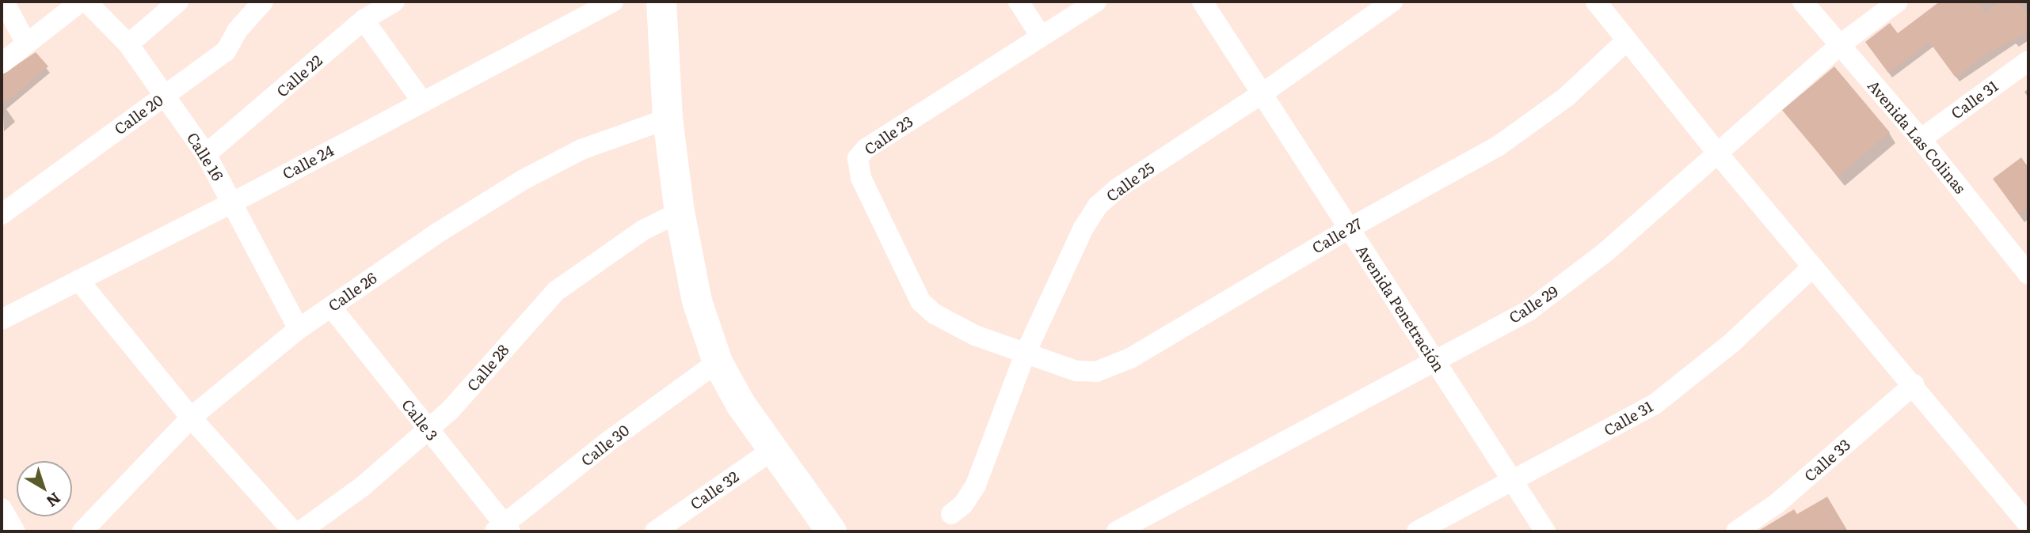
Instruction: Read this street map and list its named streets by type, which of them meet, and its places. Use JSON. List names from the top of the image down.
{
  "streets": {
    "street": [
      "Calle 22",
      "Calle 31",
      "Calle 20",
      "Calle 23",
      "Avenida Las Colinas",
      "Calle 16",
      "Calle 24",
      "Calle 25",
      "Calle 27",
      "Calle 26",
      "Calle 29",
      "Avenida Penetración",
      "Calle 28",
      "Calle 3",
      "Calle 30",
      "Calle 33",
      "Calle 32"
    ]
  },
  "crossings": [
    ["Calle 22", "Calle 16"],
    ["Calle 31", "Avenida Las Colinas"],
    ["Calle 31", "Avenida Penetración"],
    ["Calle 20", "Calle 16"],
    ["Calle 23", "Calle 25"],
    ["Calle 23", "Calle 27"],
    ["Avenida Las Colinas", "Calle 29"],
    ["Calle 16", "Calle 24"],
    ["Calle 16", "Calle 26"],
    ["Calle 25", "Calle 27"],
    ["Calle 25", "Avenida Penetración"],
    ["Calle 27", "Avenida Penetración"],
    ["Calle 26", "Calle 3"],
    ["Calle 29", "Avenida Penetración"],
    ["Calle 28", "Calle 3"],
    ["Calle 3", "Calle 30"]
  ],
  "north": "bottom right"
}
